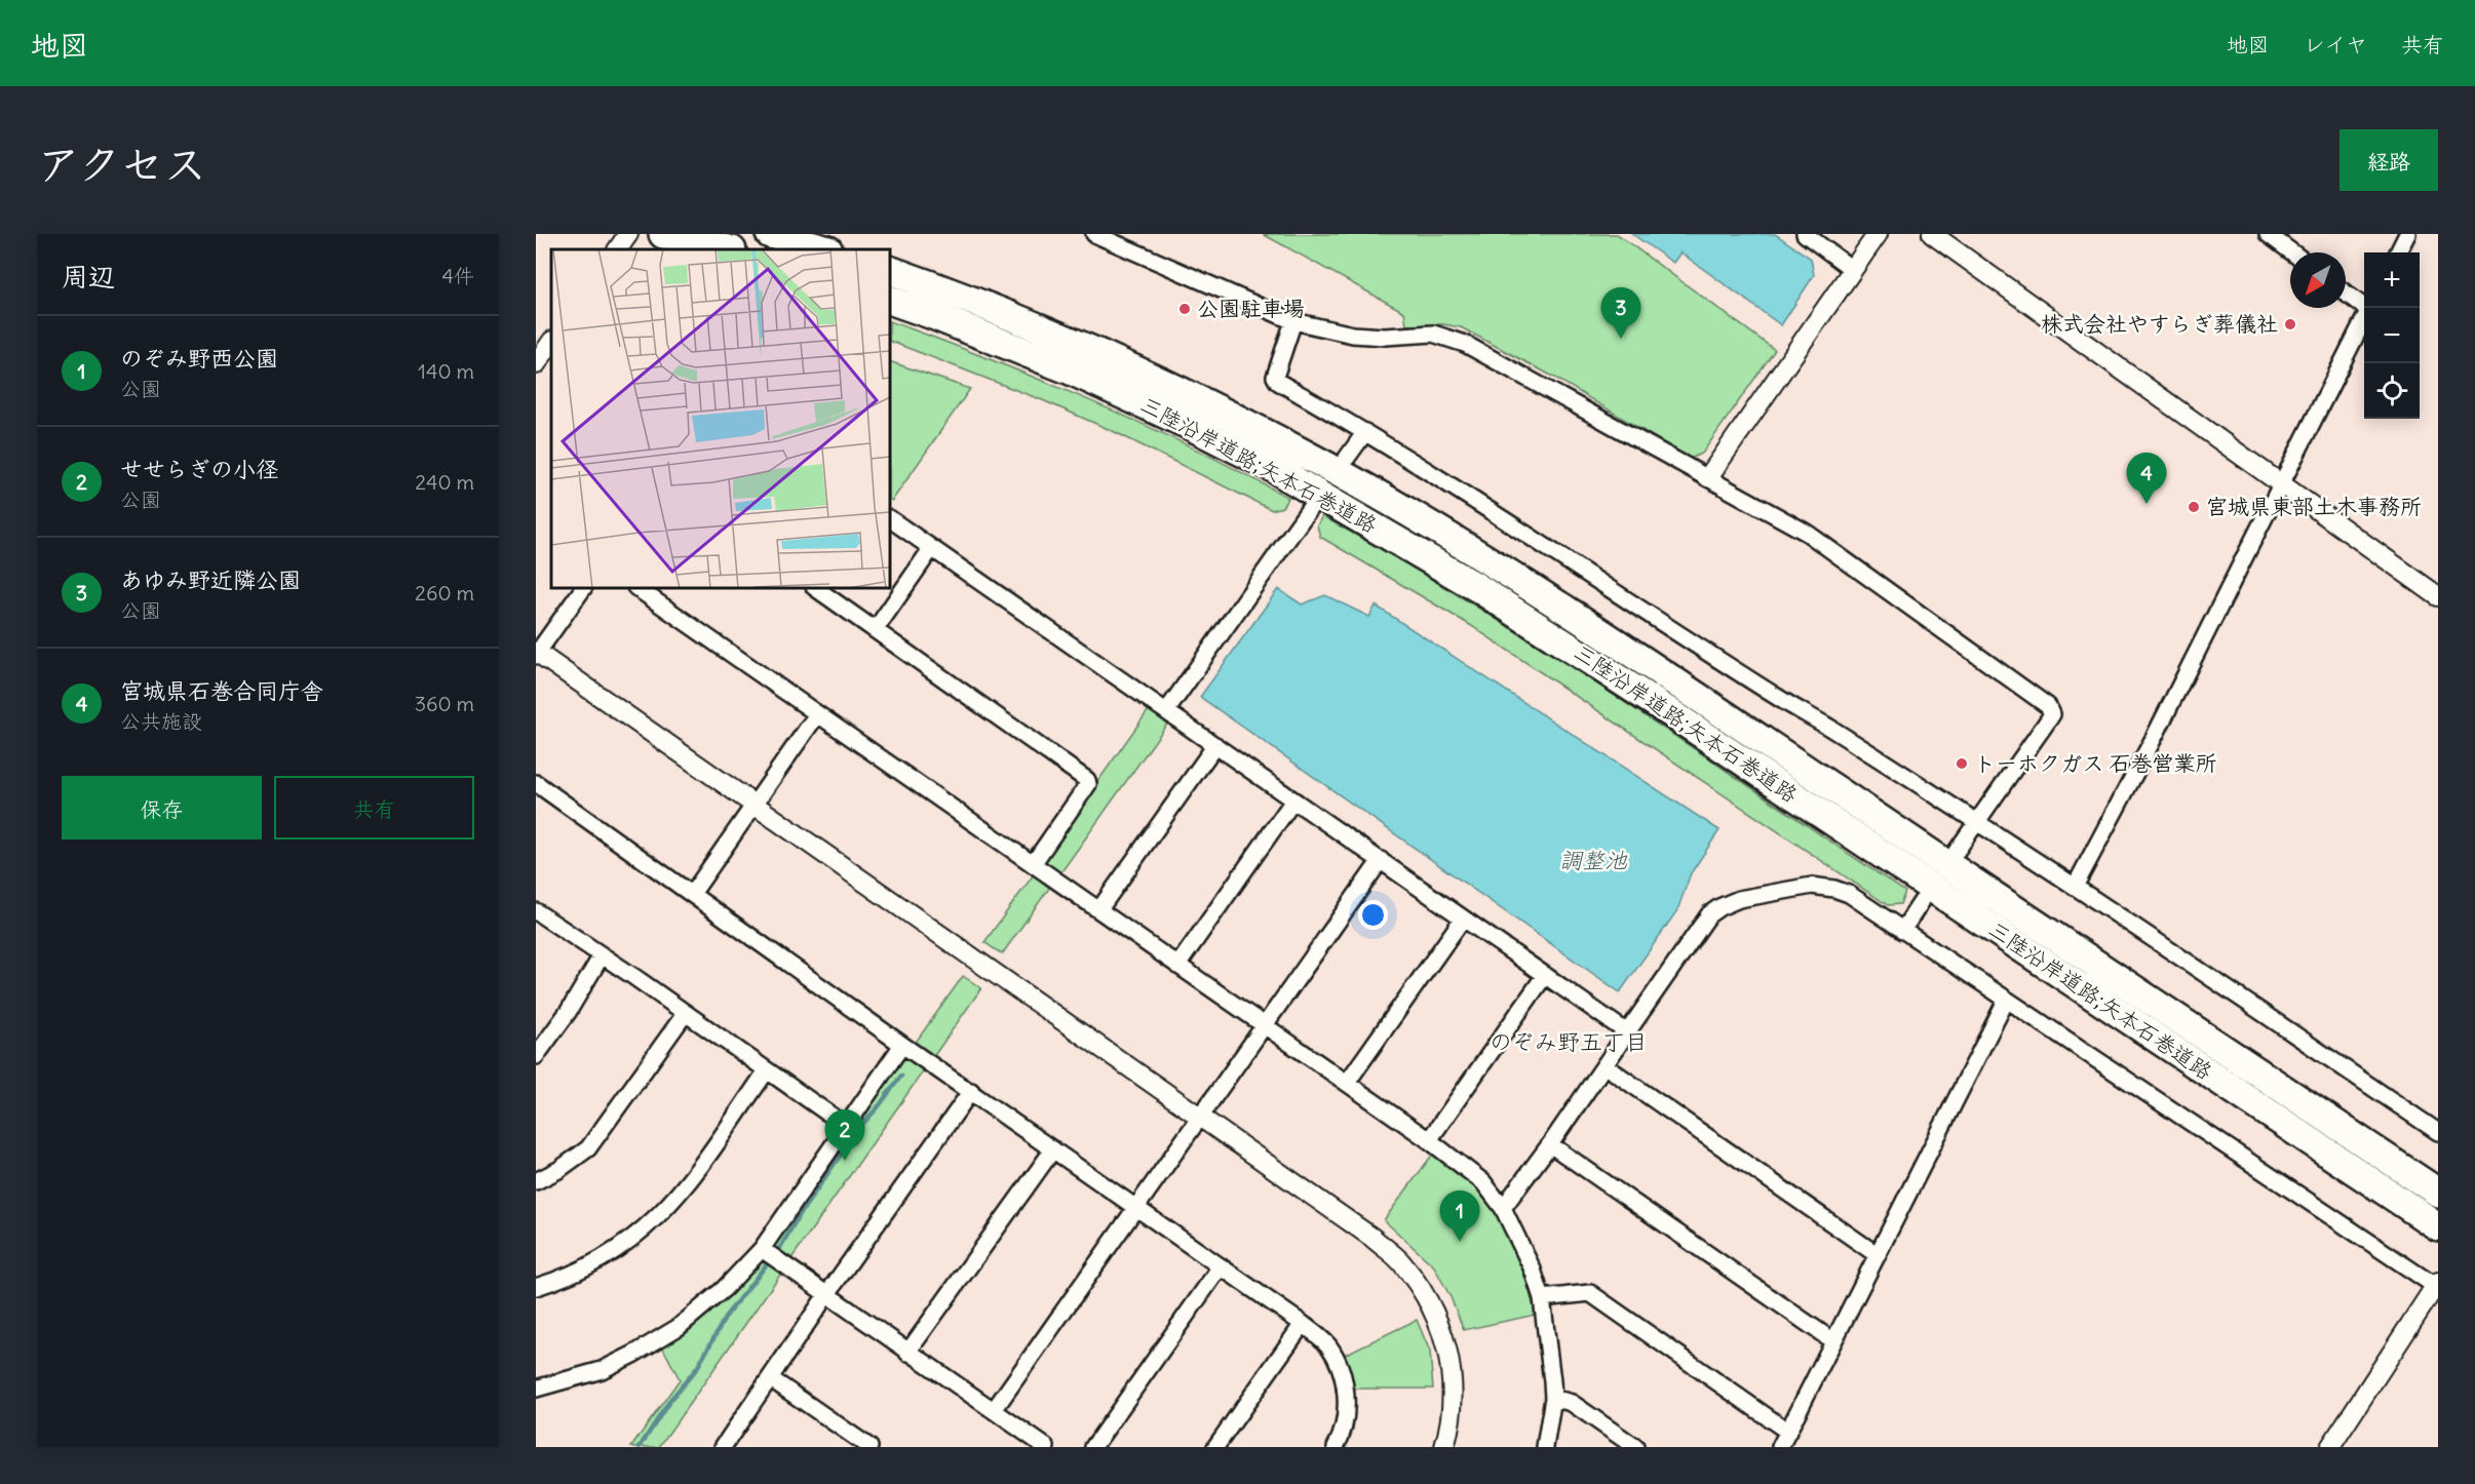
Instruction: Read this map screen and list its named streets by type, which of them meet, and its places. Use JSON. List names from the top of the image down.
{
  "streets": {
    "highway": ["三陸沿岸道路;矢本石巻道路"]
  },
  "districts": ["のぞみ野五丁目"],
  "water": ["調整池"],
  "places": [
    "公園駐車場",
    "株式会社やすらぎ葬儀社",
    "宮城県東部土木事務所",
    "トーホクガス 石巻営業所"
  ],
  "north": "bottom left",
  "page": {
    "header": "地図",
    "nav": ["地図", "レイヤ", "共有"],
    "title": "アクセス",
    "buttons": [
      "経路",
      ["保存", "共有"]
    ],
    "heading": ["周辺", "4件"],
    "map_buttons": ["+", "−"],
    "pins": [
      "3",
      "4",
      "2",
      "1"
    ],
    "list": [
      {
        "mark": "1",
        "name": "のぞみ野西公園",
        "note": "公園",
        "value": "140 m"
      },
      {
        "mark": "2",
        "name": "せせらぎの小径",
        "note": "公園",
        "value": "240 m"
      },
      {
        "mark": "3",
        "name": "あゆみ野近隣公園",
        "note": "公園",
        "value": "260 m"
      },
      {
        "mark": "4",
        "name": "宮城県石巻合同庁舎",
        "note": "公共施設",
        "value": "360 m"
      }
    ]
  }
}
